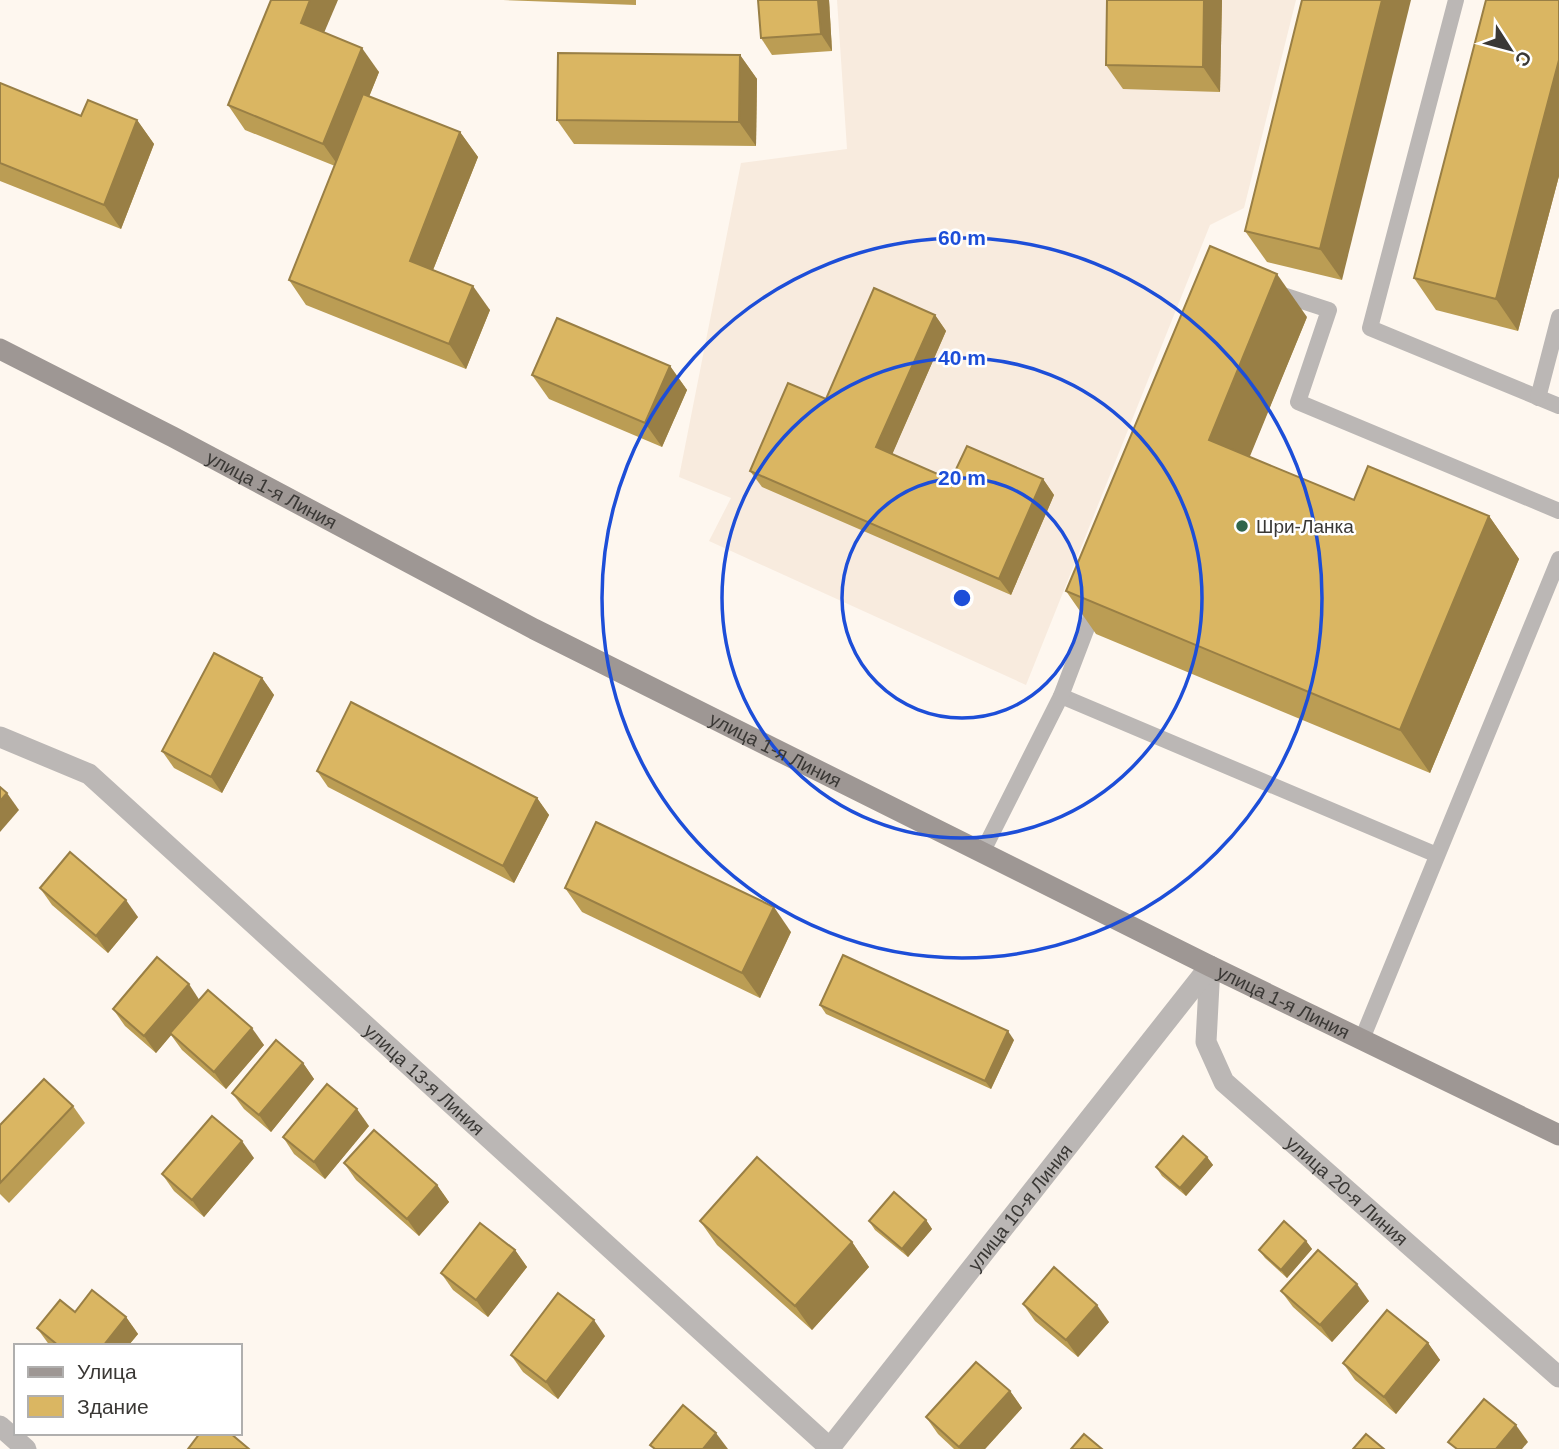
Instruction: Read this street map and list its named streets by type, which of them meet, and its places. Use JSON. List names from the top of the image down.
{
  "streets": {
    "main road": ["улица 1-я Линия"],
    "street": ["улица 13-я Линия", "улица 20-я Линия", "улица 10-я Линия"]
  },
  "crossings": [
    ["улица 1-я Линия", "улица 20-я Линия"],
    ["улица 1-я Линия", "улица 10-я Линия"],
    ["улица 13-я Линия", "улица 10-я Линия"],
    ["улица 20-я Линия", "улица 10-я Линия"]
  ],
  "places": ["Шри-Ланка"],
  "legend": ["Улица", "Здание"],
  "north": "bottom right",
  "rings": ["60 m", "40 m", "20 m"]
}
